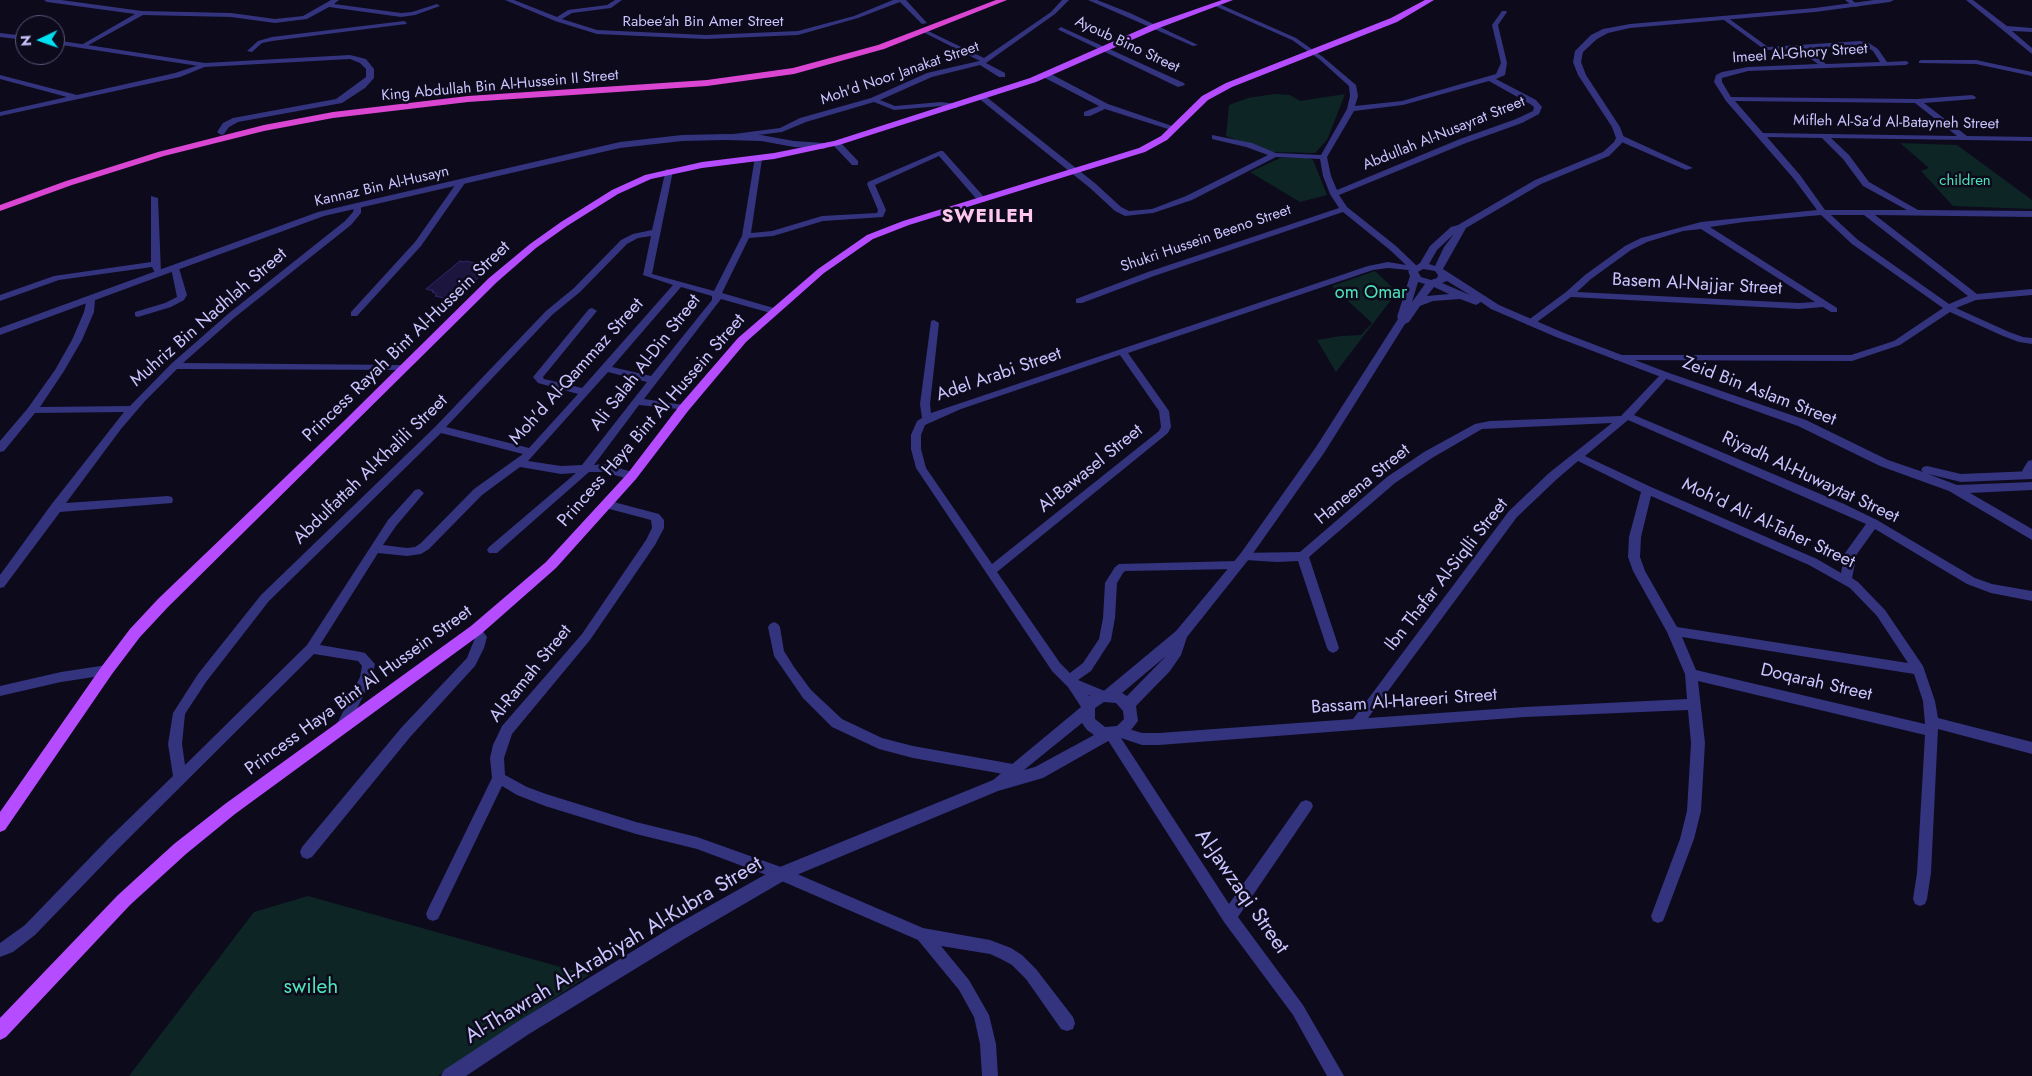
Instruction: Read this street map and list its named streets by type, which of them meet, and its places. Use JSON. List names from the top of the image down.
{
  "streets": {
    "highway": ["King Abdullah Bin Al-Hussein II Street"],
    "main road": ["Princess Rayah Bint Al-Hussein Street", "Princess Haya Bint Al Hussein Street"],
    "street": [
      "Rabee‘ah Bin Amer Street",
      "Ayoub Bino Street",
      "Imeel Al-Ghory Street",
      "Moh'd Noor Janakat Street",
      "Mifleh Al-Sa‘d Al-Batayneh Street",
      "Abdullah Al-Nusayrat Street",
      "Kannaz Bin Al-Husayn",
      "Shukri Hussein Beeno Street",
      "Basem Al-Najjar Street",
      "Muhriz Bin Nadhlah Street",
      "Ali Salah Al-Din Street",
      "Moh'd Al-Qammaz Street",
      "Adel Arabi Street",
      "Zeid Bin Aslam Street",
      "Al-Bawasel Street",
      "Abdulfattah Al-Khalili Street",
      "Riyadh Al-Huwaytat Street",
      "Haneena Street",
      "Moh'd Ali Al-Taher Street",
      "Ibn Thafar Al-Siqlli Street",
      "Al-Ramah Street",
      "Doqarah Street",
      "Bassam Al-Hareeri Street",
      "Al-Jawzaqi Street",
      "Al-Thawrah Al-Arabiyah Al-Kubra Street"
    ]
  },
  "crossings": [
    ["Ayoub Bino Street", "Princess Rayah Bint Al-Hussein Street"],
    ["Imeel Al-Ghory Street", "Mifleh Al-Sa‘d Al-Batayneh Street"],
    ["Moh'd Noor Janakat Street", "Kannaz Bin Al-Husayn"],
    ["Kannaz Bin Al-Husayn", "Muhriz Bin Nadhlah Street"],
    ["Kannaz Bin Al-Husayn", "Princess Rayah Bint Al-Hussein Street"],
    ["Princess Rayah Bint Al-Hussein Street", "Ali Salah Al-Din Street"],
    ["Adel Arabi Street", "Zeid Bin Aslam Street"],
    ["Adel Arabi Street", "Al-Bawasel Street"],
    ["Adel Arabi Street", "Bassam Al-Hareeri Street"],
    ["Adel Arabi Street", "Al-Jawzaqi Street"],
    ["Adel Arabi Street", "Al-Thawrah Al-Arabiyah Al-Kubra Street"],
    ["Zeid Bin Aslam Street", "Ibn Thafar Al-Siqlli Street"],
    ["Princess Haya Bint Al Hussein Street", "Al-Ramah Street"],
    ["Riyadh Al-Huwaytat Street", "Haneena Street"],
    ["Riyadh Al-Huwaytat Street", "Ibn Thafar Al-Siqlli Street"],
    ["Haneena Street", "Ibn Thafar Al-Siqlli Street"],
    ["Moh'd Ali Al-Taher Street", "Ibn Thafar Al-Siqlli Street"],
    ["Moh'd Ali Al-Taher Street", "Doqarah Street"],
    ["Ibn Thafar Al-Siqlli Street", "Bassam Al-Hareeri Street"],
    ["Bassam Al-Hareeri Street", "Al-Jawzaqi Street"],
    ["Bassam Al-Hareeri Street", "Al-Thawrah Al-Arabiyah Al-Kubra Street"],
    ["Al-Jawzaqi Street", "Al-Thawrah Al-Arabiyah Al-Kubra Street"]
  ],
  "districts": ["SWEILEH"],
  "parks": ["children", "om Omar", "swileh"],
  "north": "left"
}
